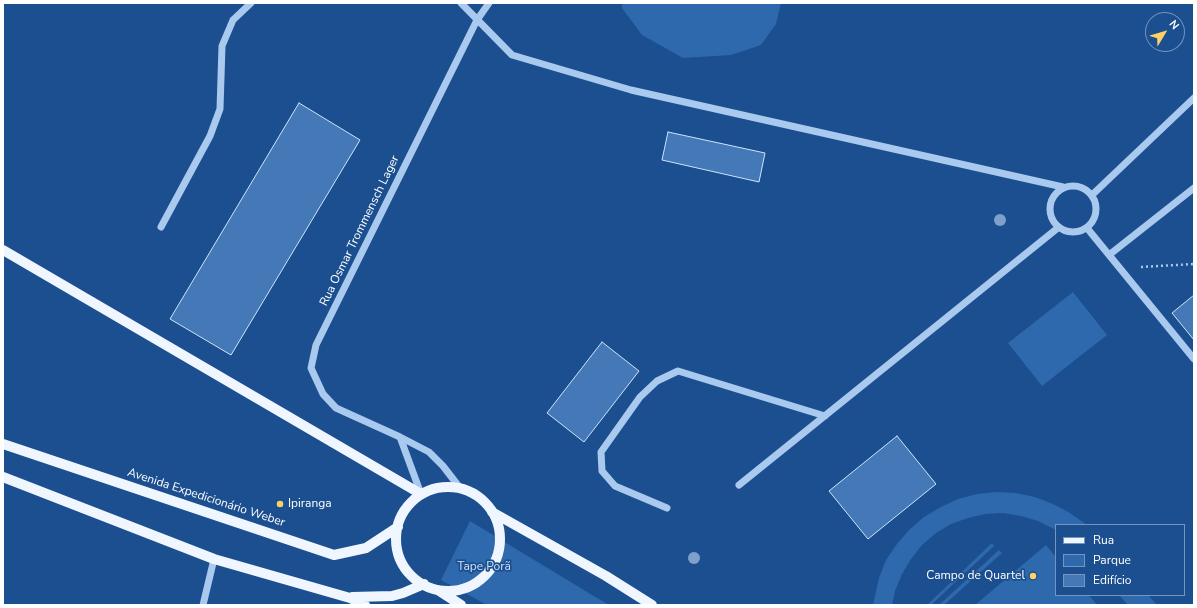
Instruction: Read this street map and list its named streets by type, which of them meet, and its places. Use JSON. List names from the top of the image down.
{
  "streets": {
    "main road": ["Avenida Expedicionário Weber"],
    "street": ["Rua Osmar Trommensch Lager"]
  },
  "crossings": [
    ["Rua Osmar Trommensch Lager", "Avenida Expedicionário Weber"]
  ],
  "parks": ["Tape Porã"],
  "places": ["Ipiranga", "Campo de Quartel"],
  "legend": ["Rua", "Parque", "Edifício"],
  "north": "top right"
}
